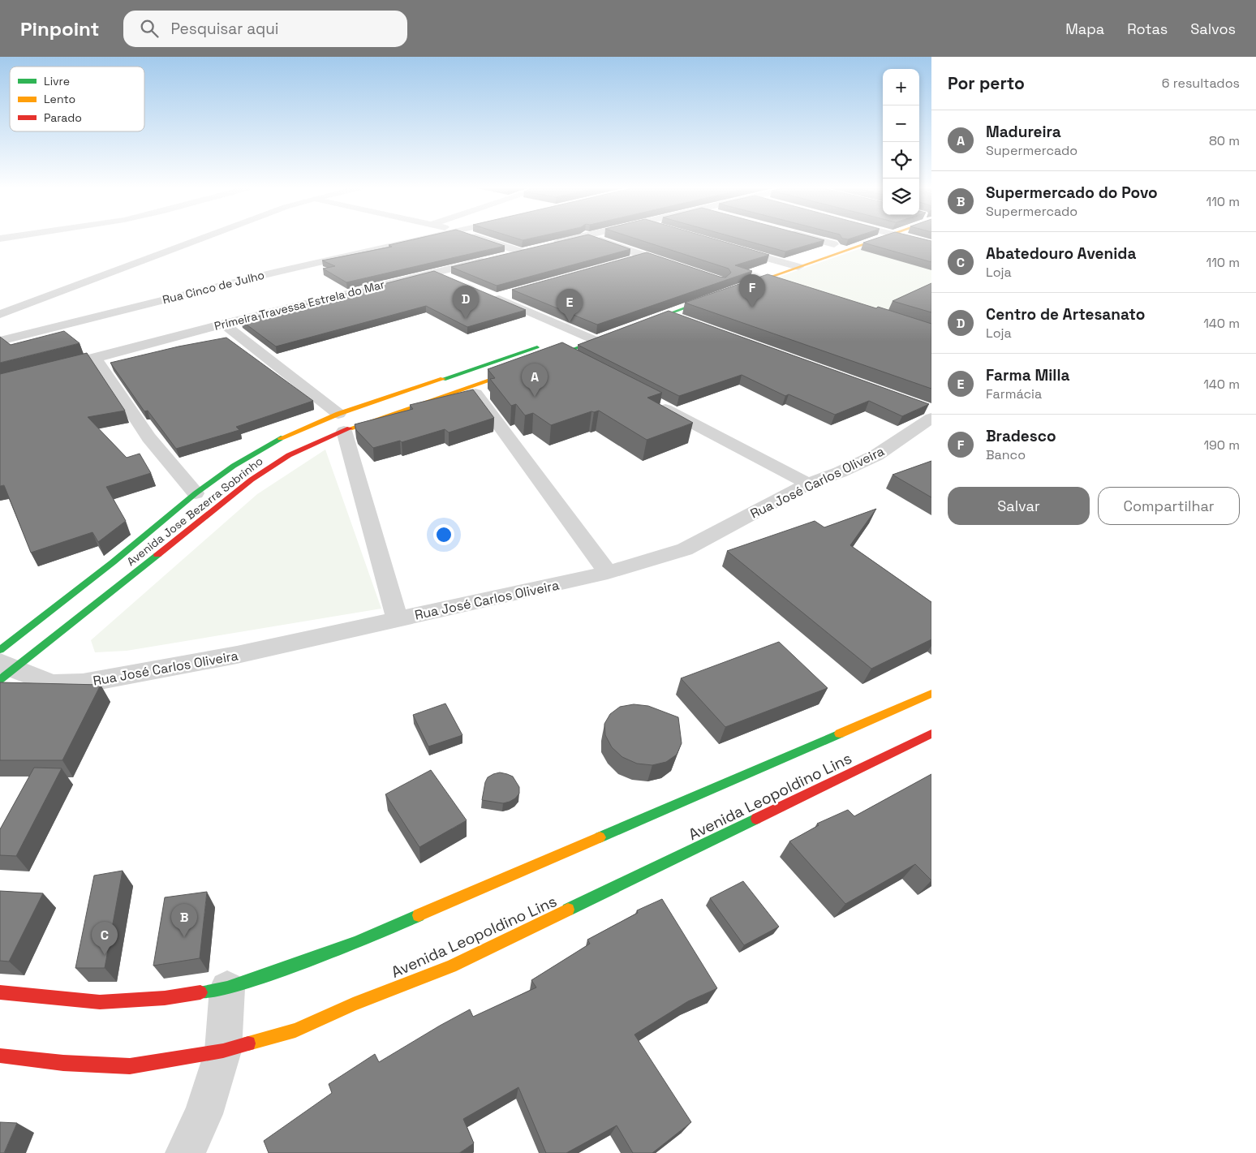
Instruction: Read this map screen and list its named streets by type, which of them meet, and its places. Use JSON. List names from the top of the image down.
{
  "streets": {
    "main road": ["Avenida Jose Bezerra Sobrinho", "Avenida Leopoldino Lins"],
    "street": ["Rua Cinco de Julho", "Primeira Travessa Estrela do Mar", "Rua José Carlos Oliveira"]
  },
  "crossings": [
    ["Rua José Carlos Oliveira", "Avenida Jose Bezerra Sobrinho"]
  ],
  "legend": ["Livre", "Lento", "Parado"],
  "page": {
    "header": "Pinpoint",
    "search": "Pesquisar aqui",
    "nav": ["Mapa", "Rotas", "Salvos"],
    "heading": ["Por perto", "6 resultados"],
    "map_buttons": ["+", "−"],
    "list": [
      {
        "mark": "A",
        "name": "Madureira",
        "note": "Supermercado",
        "value": "80 m"
      },
      {
        "mark": "B",
        "name": "Supermercado do Povo",
        "note": "Supermercado",
        "value": "110 m"
      },
      {
        "mark": "C",
        "name": "Abatedouro Avenida",
        "note": "Loja",
        "value": "110 m"
      },
      {
        "mark": "D",
        "name": "Centro de Artesanato",
        "note": "Loja",
        "value": "140 m"
      },
      {
        "mark": "E",
        "name": "Farma Milla",
        "note": "Farmácia",
        "value": "140 m"
      },
      {
        "mark": "F",
        "name": "Bradesco",
        "note": "Banco",
        "value": "190 m"
      }
    ],
    "pins": [
      "F",
      "D",
      "E",
      "A",
      "B",
      "C"
    ],
    "buttons": ["Salvar", "Compartilhar"]
  }
}
